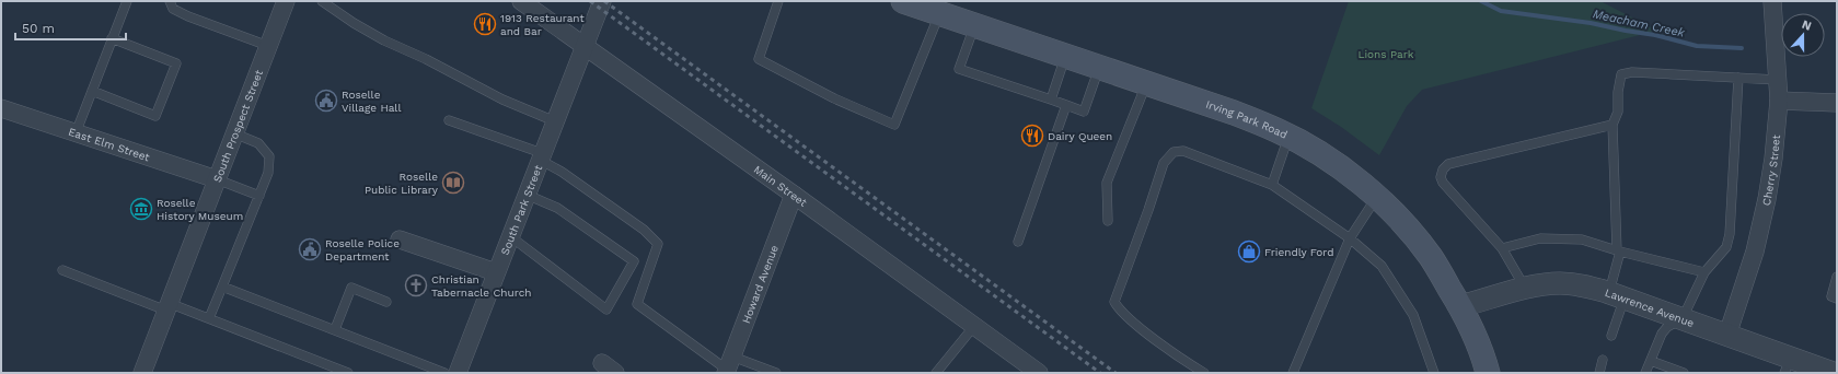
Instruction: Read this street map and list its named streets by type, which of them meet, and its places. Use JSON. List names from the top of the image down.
{
  "streets": {
    "main road": ["Irving Park Road"],
    "street": [
      "South Prospect Street",
      "East Elm Street",
      "Cherry Street",
      "Main Street",
      "South Park Street",
      "Howard Avenue",
      "Lawrence Avenue"
    ]
  },
  "crossings": [
    ["Irving Park Road", "Lawrence Avenue"],
    ["South Prospect Street", "East Elm Street"],
    ["Cherry Street", "Lawrence Avenue"],
    ["Main Street", "South Park Street"],
    ["Main Street", "Howard Avenue"]
  ],
  "water": ["Meacham Creek"],
  "parks": ["Lions Park"],
  "places": {
    "restaurant": ["1913 Restaurant and Bar", "Dairy Queen"],
    "public building": ["Roselle Village Hall", "Roselle Police Department"],
    "library": ["Roselle Public Library"],
    "museum": ["Roselle History Museum"],
    "shop": ["Friendly Ford"],
    "church": ["Christian Tabernacle Church"]
  },
  "scale_bar": "50 m",
  "north": "top"
}
